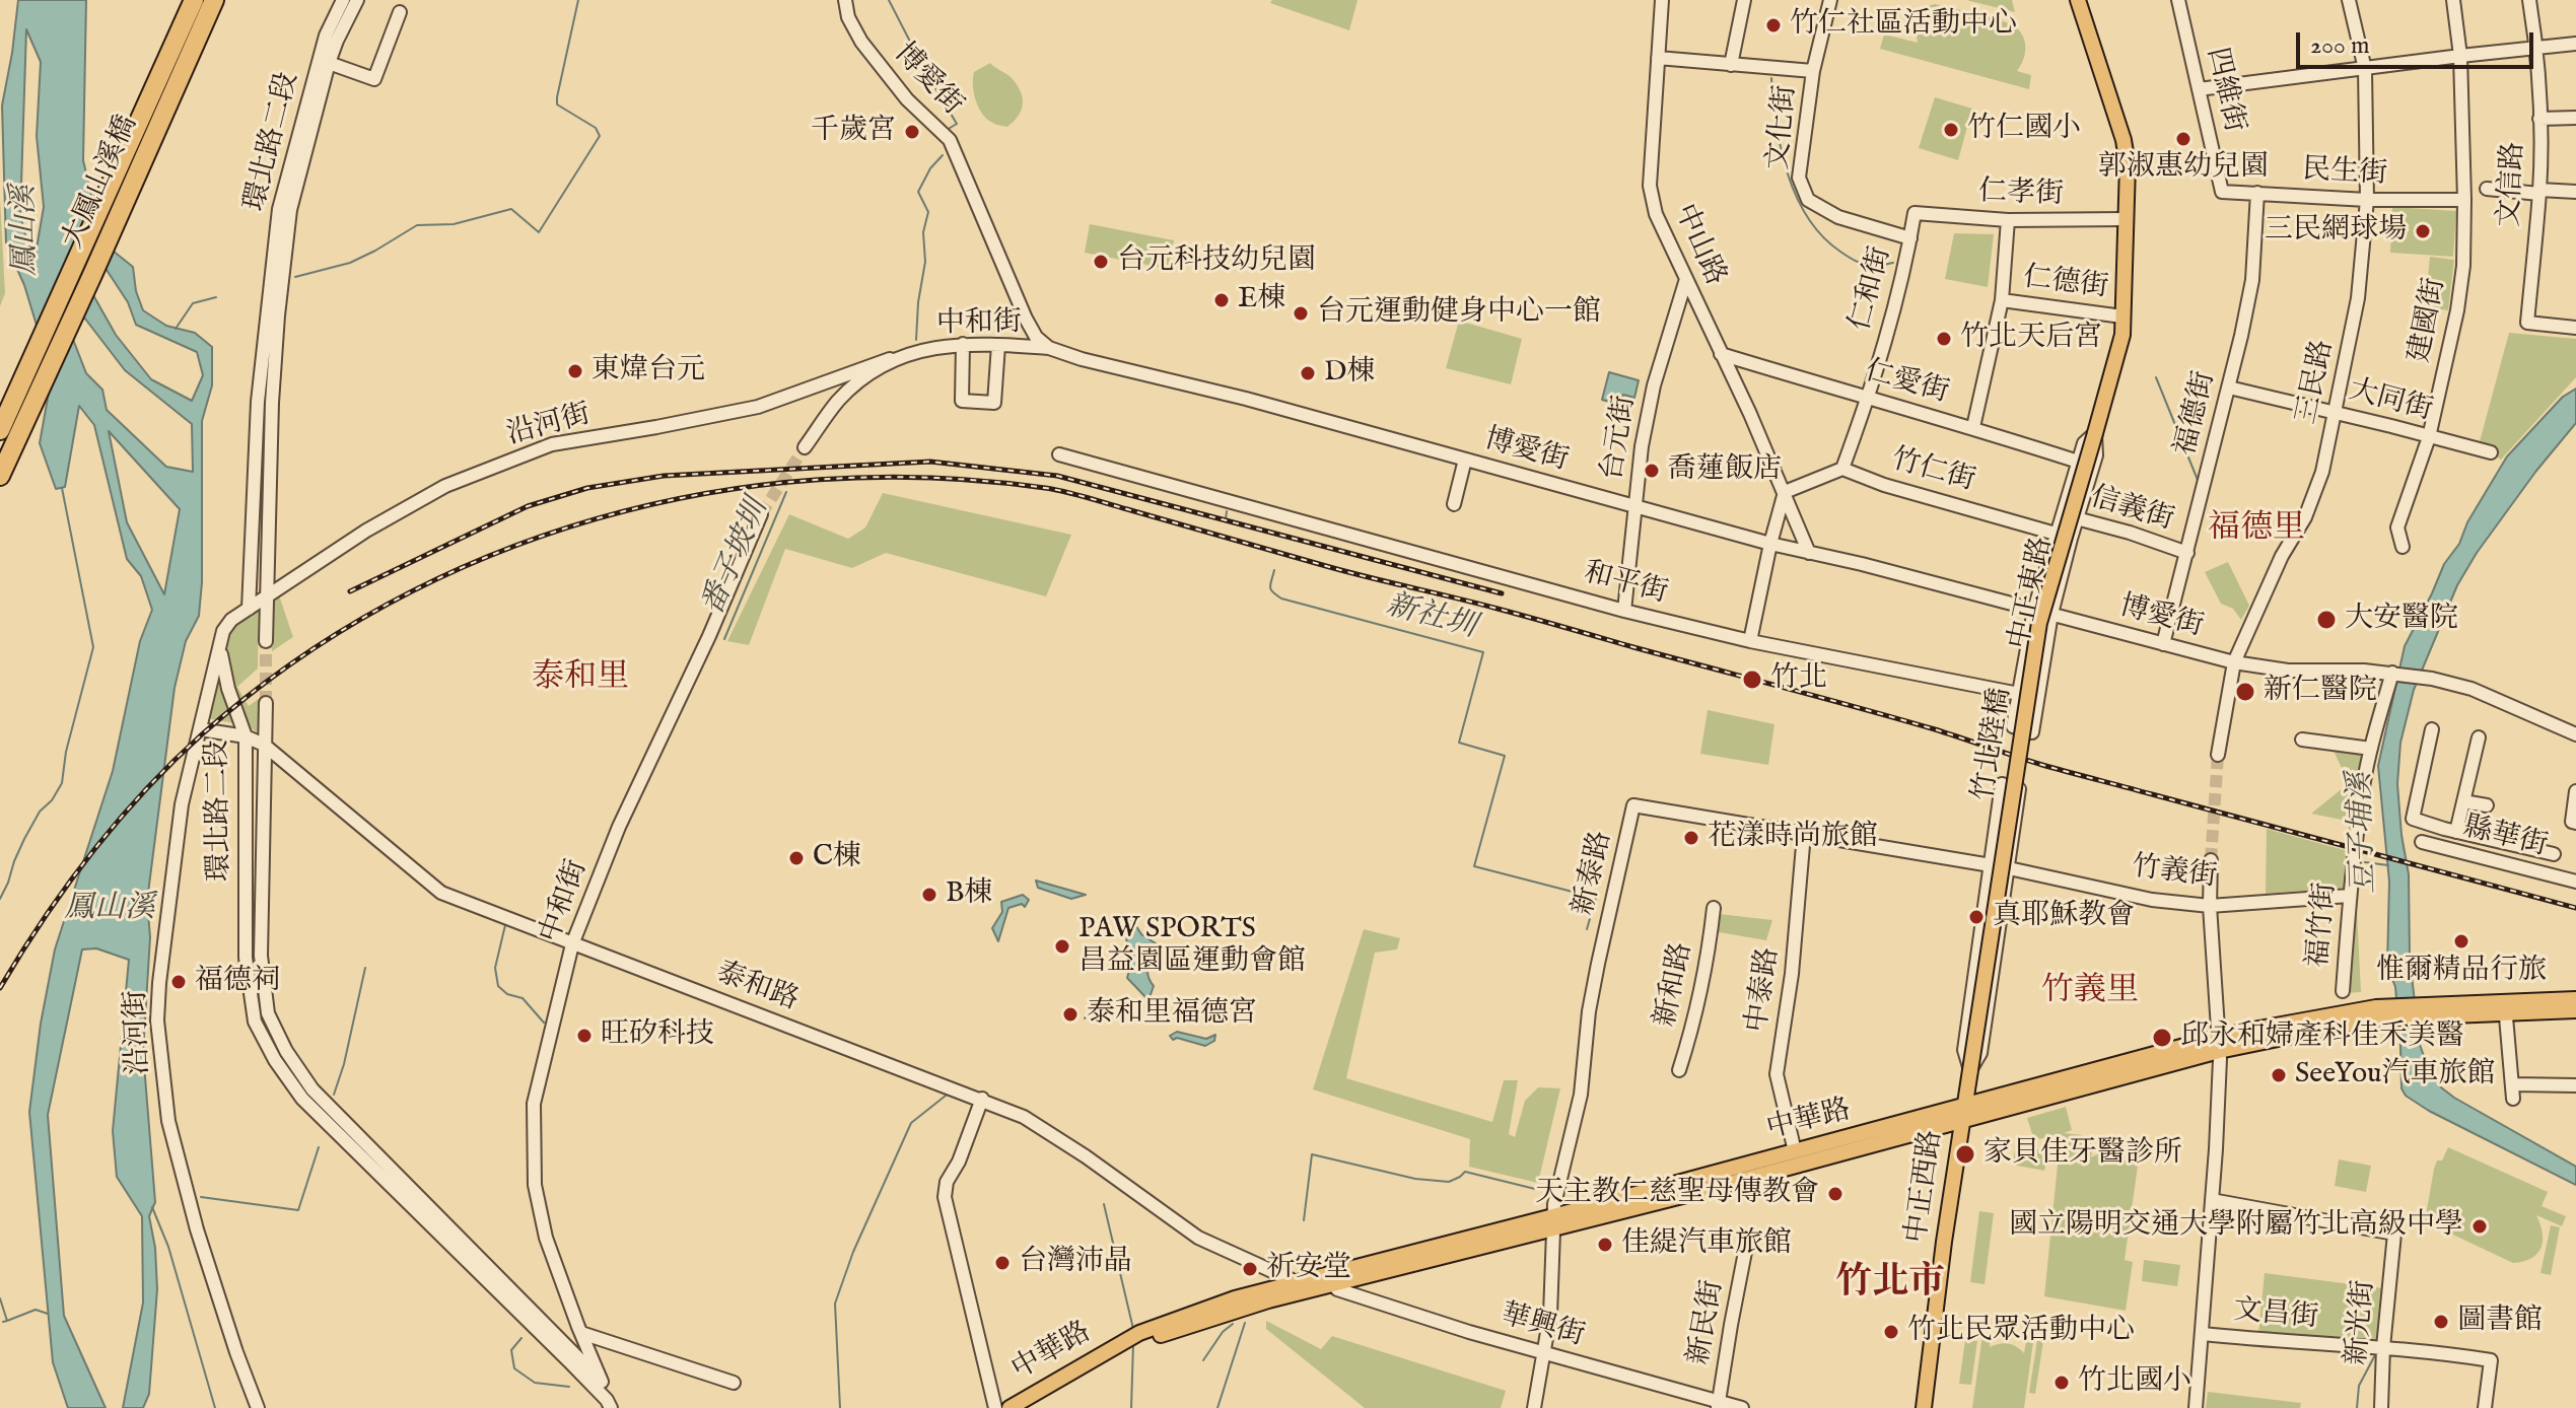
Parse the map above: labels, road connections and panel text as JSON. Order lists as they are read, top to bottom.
{
  "streets": {
    "highway": ["大鳳山溪橋"],
    "main road": [
      "中正東路",
      "竹北陸橋",
      "中華路",
      "中正西路"
    ],
    "street": [
      "博愛街",
      "四維街",
      "文化街",
      "環北路二段",
      "民生街",
      "文信路",
      "仁孝街",
      "中山路",
      "仁德街",
      "仁和街",
      "建國街",
      "中和街",
      "三民路",
      "仁愛街",
      "大同街",
      "福德街",
      "沿河街",
      "台元街",
      "竹仁街",
      "信義街",
      "和平街",
      "縣華街",
      "新泰路",
      "竹義街",
      "福竹街",
      "新和路",
      "泰和路",
      "中泰路",
      "文昌街",
      "新民街",
      "新光街",
      "華興街"
    ]
  },
  "crossings": [
    ["博愛街", "中山路"],
    ["博愛街", "中和街"],
    ["博愛街", "三民路"],
    ["博愛街", "福德街"],
    ["博愛街", "台元街"],
    ["博愛街", "中正東路"],
    ["博愛街", "福竹街"],
    ["四維街", "民生街"],
    ["文化街", "仁和街"],
    ["環北路二段", "沿河街"],
    ["環北路二段", "泰和路"],
    ["民生街", "建國街"],
    ["民生街", "三民路"],
    ["民生街", "福德街"],
    ["仁孝街", "仁德街"],
    ["仁孝街", "仁和街"],
    ["仁孝街", "中正東路"],
    ["中山路", "仁愛街"],
    ["中山路", "台元街"],
    ["仁德街", "仁愛街"],
    ["仁德街", "中正東路"],
    ["仁和街", "仁愛街"],
    ["仁和街", "竹仁街"],
    ["建國街", "大同街"],
    ["中和街", "沿河街"],
    ["中和街", "泰和路"],
    ["三民路", "大同街"],
    ["仁愛街", "中正東路"],
    ["大同街", "福德街"],
    ["福德街", "信義街"],
    ["沿河街", "泰和路"],
    ["台元街", "和平街"],
    ["竹仁街", "中正東路"],
    ["信義街", "中正東路"],
    ["和平街", "中正東路"],
    ["中正東路", "竹北陸橋"],
    ["新泰路", "竹義街"],
    ["新泰路", "中泰路"],
    ["新泰路", "中華路"],
    ["竹義街", "福竹街"],
    ["泰和路", "中華路"],
    ["中泰路", "中華路"],
    ["中華路", "中正西路"],
    ["中華路", "華興街"],
    ["文昌街", "新光街"],
    ["新民街", "華興街"]
  ],
  "districts": [
    "福德里",
    "泰和里",
    "竹義里",
    "竹北市"
  ],
  "water": [
    "鳳山溪",
    "番子坡圳",
    "新社圳",
    "豆子埔溪"
  ],
  "places": [
    "竹仁社區活動中心",
    "竹仁國小",
    "千歲宮",
    "郭淑惠幼兒園",
    "三民網球場",
    "台元科技幼兒園",
    "E棟",
    "台元運動健身中心一館",
    "竹北天后宮",
    "東煒台元",
    "D棟",
    "喬蓮飯店",
    "大安醫院",
    "竹北",
    "新仁醫院",
    "花漾時尚旅館",
    "C棟",
    "B棟",
    "真耶穌教會",
    "惟爾精品行旅",
    "PAW SPORTS 昌益園區運動會館",
    "福德祠",
    "泰和里福德宮",
    "旺矽科技",
    "邱永和婦產科佳禾美醫",
    "SeeYou汽車旅館",
    "家貝佳牙醫診所",
    "天主教仁慈聖母傳教會",
    "國立陽明交通大學附屬竹北高級中學",
    "佳緹汽車旅館",
    "台灣沛晶",
    "祈安堂",
    "圖書館",
    "竹北民眾活動中心",
    "竹北國小"
  ],
  "scale_bar": "200 m"
}
